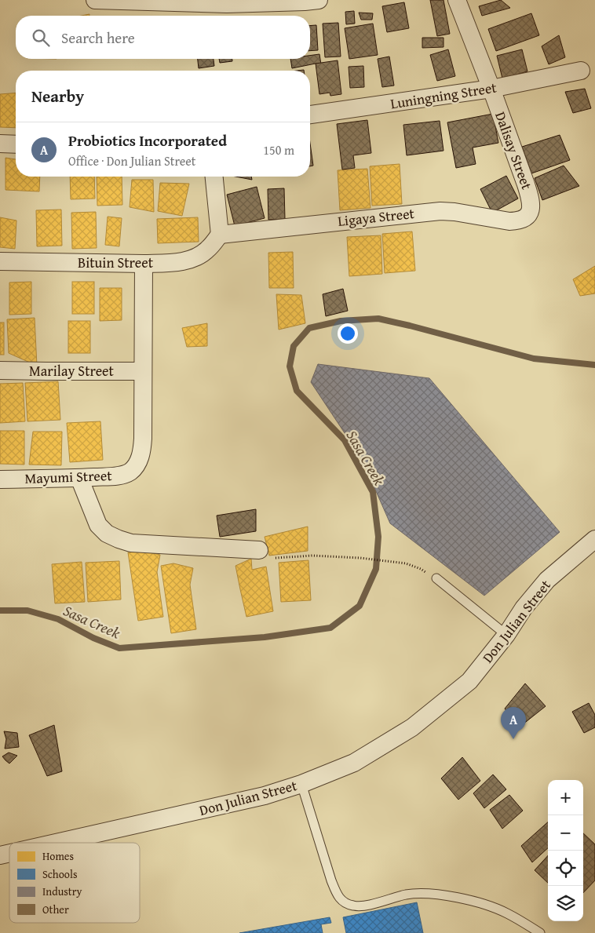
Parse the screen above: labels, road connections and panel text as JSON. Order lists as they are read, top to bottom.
{
  "streets": {
    "street": [
      "Luningning Street",
      "Dalisay Street",
      "Ligaya Street",
      "Bituin Street",
      "Marilay Street",
      "Mayumi Street",
      "Don Julian Street"
    ]
  },
  "crossings": [
    ["Luningning Street", "Dalisay Street"],
    ["Dalisay Street", "Ligaya Street"],
    ["Ligaya Street", "Bituin Street"],
    ["Marilay Street", "Mayumi Street"]
  ],
  "water": ["Sasa Creek"],
  "legend": [
    "Homes",
    "Schools",
    "Industry",
    "Other"
  ],
  "page": {
    "search": "Search here",
    "heading": "Nearby",
    "list": [
      {
        "mark": "A",
        "name": "Probiotics Incorporated",
        "note": "Office · Don Julian Street",
        "value": "150 m"
      }
    ],
    "pins": "A",
    "map_buttons": ["+", "−"]
  }
}
